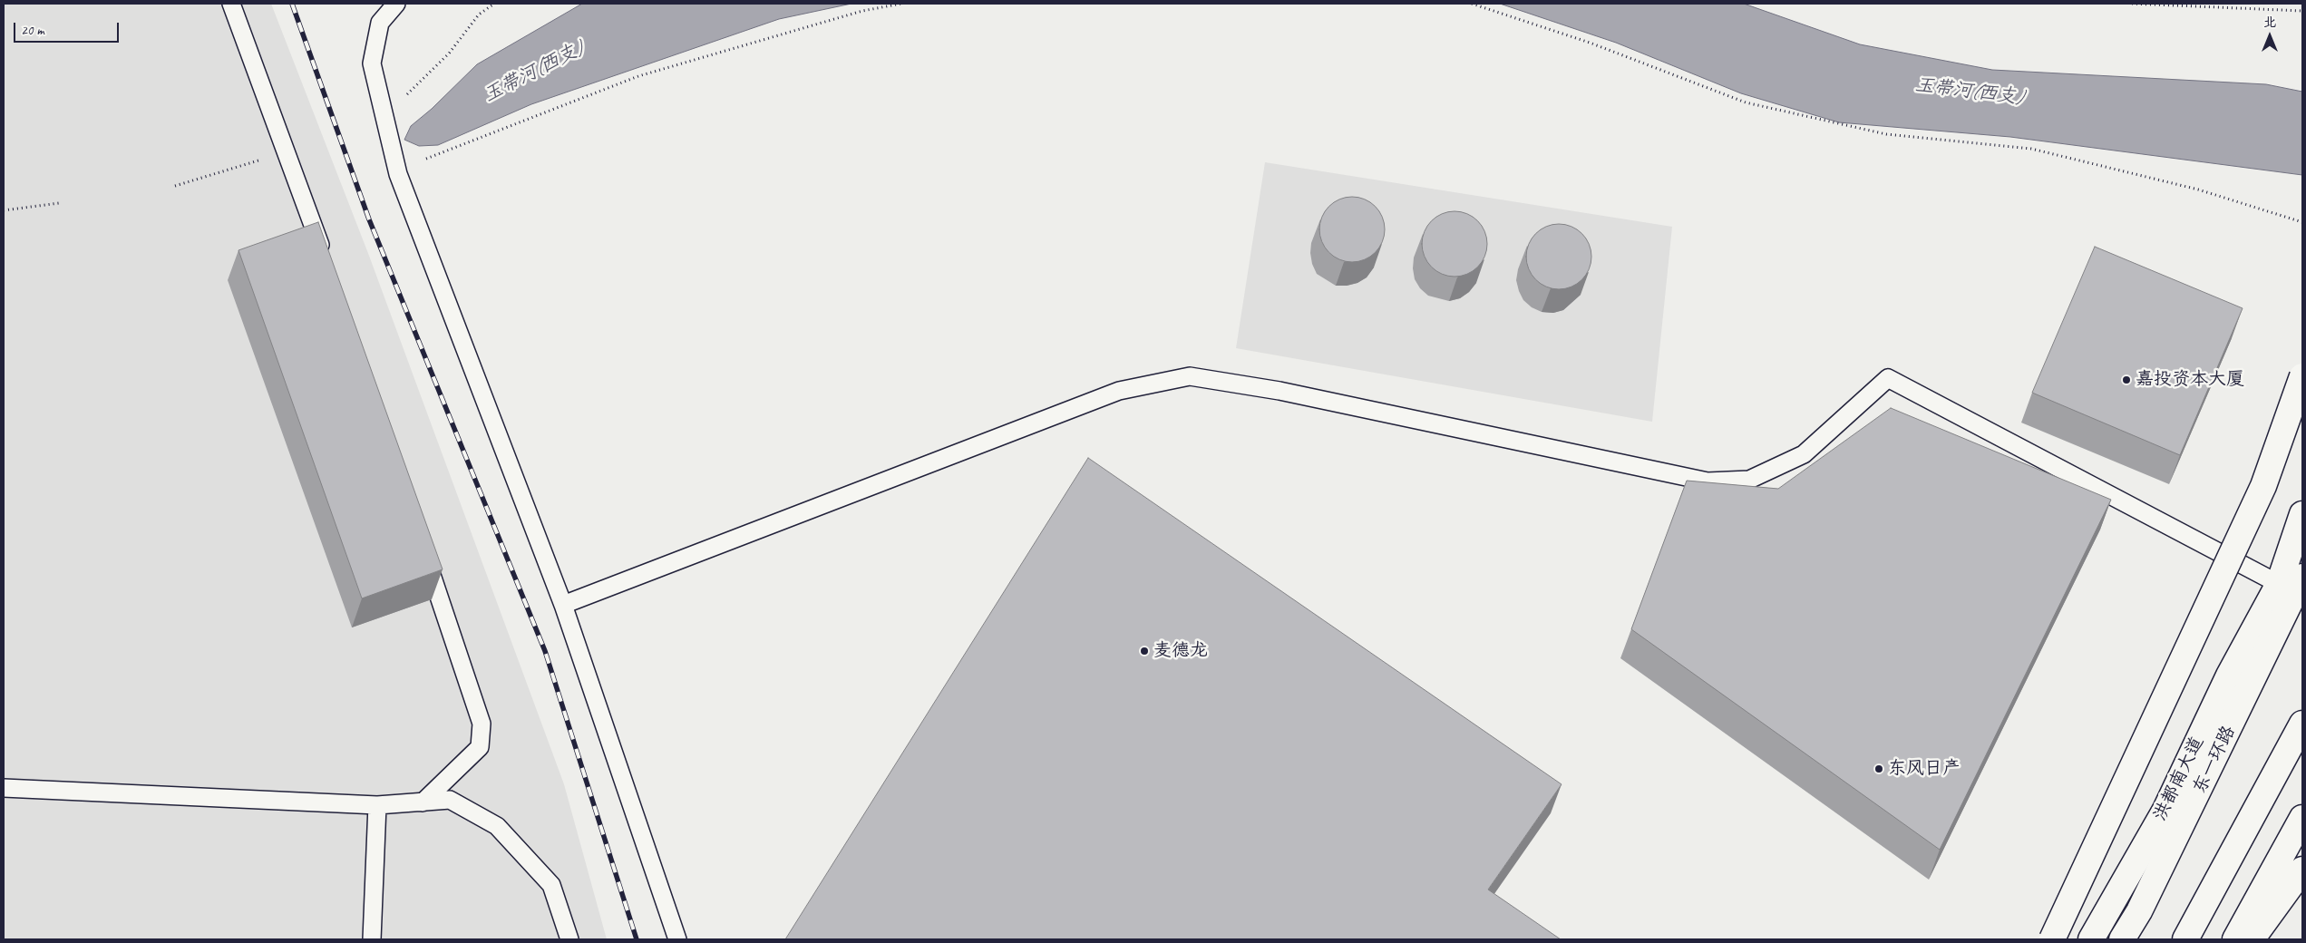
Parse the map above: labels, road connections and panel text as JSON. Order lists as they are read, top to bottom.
{
  "streets": {
    "main road": ["东一环路", "洪都南大道"]
  },
  "water": ["玉带河(西支)"],
  "places": ["嘉投资本大厦", "麦德龙", "东风日产"],
  "scale_bar": "20 m",
  "north": "top"
}
